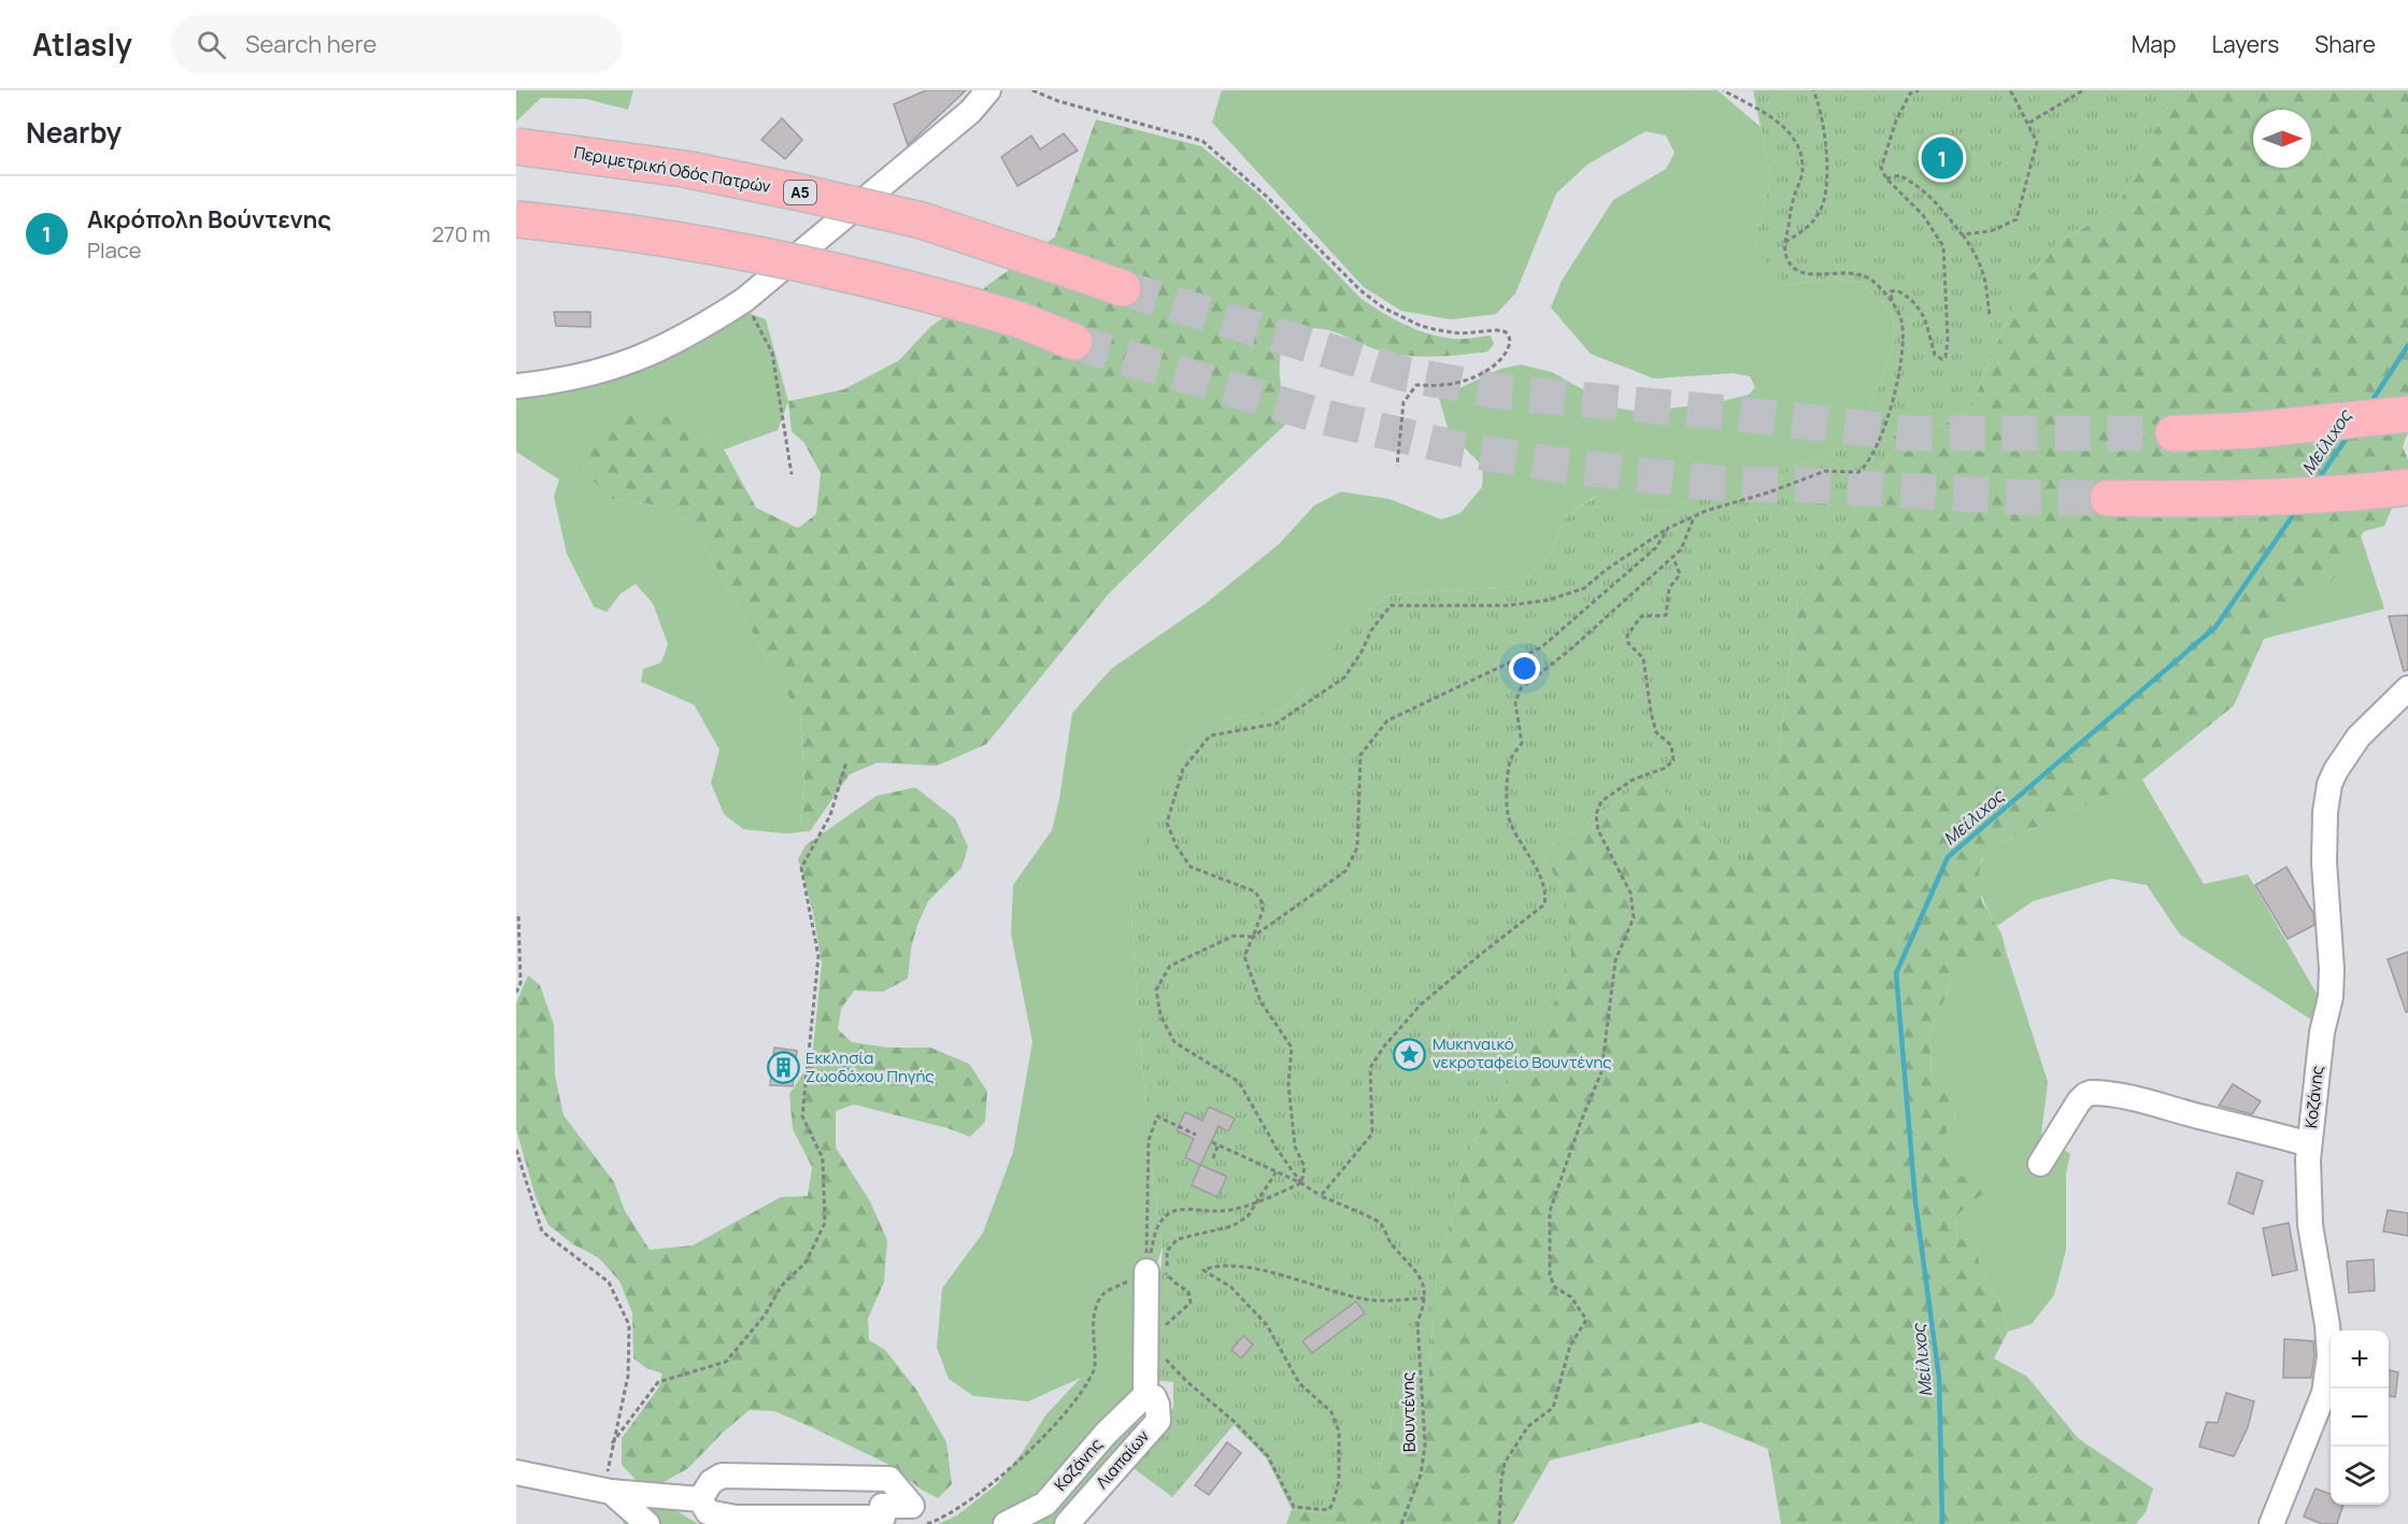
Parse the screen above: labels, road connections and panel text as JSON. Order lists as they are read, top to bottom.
{
  "streets": {
    "highway": ["Περιμετρική Οδός Πατρών", "Α5"],
    "street": ["Κοζάνης", "Λιαπαίων"],
    "path": ["Βουντένης"]
  },
  "crossings": [
    ["Κοζάνης", "Λιαπαίων"]
  ],
  "water": ["Μείλιχος"],
  "places": {
    "place": ["Μυκηναικό νεκροταφείο Βουντένης"],
    "building": ["Εκκλησία Ζωοδόχου Πηγής"]
  },
  "north": "right",
  "page": {
    "header": "Atlasly",
    "search": "Search here",
    "nav": ["Map", "Layers", "Share"],
    "heading": "Nearby",
    "pins": "1",
    "list": [
      {
        "mark": "1",
        "name": "Ακρόπολη Βούντενης",
        "note": "Place",
        "value": "270 m"
      }
    ],
    "map_buttons": ["+", "−"]
  }
}
